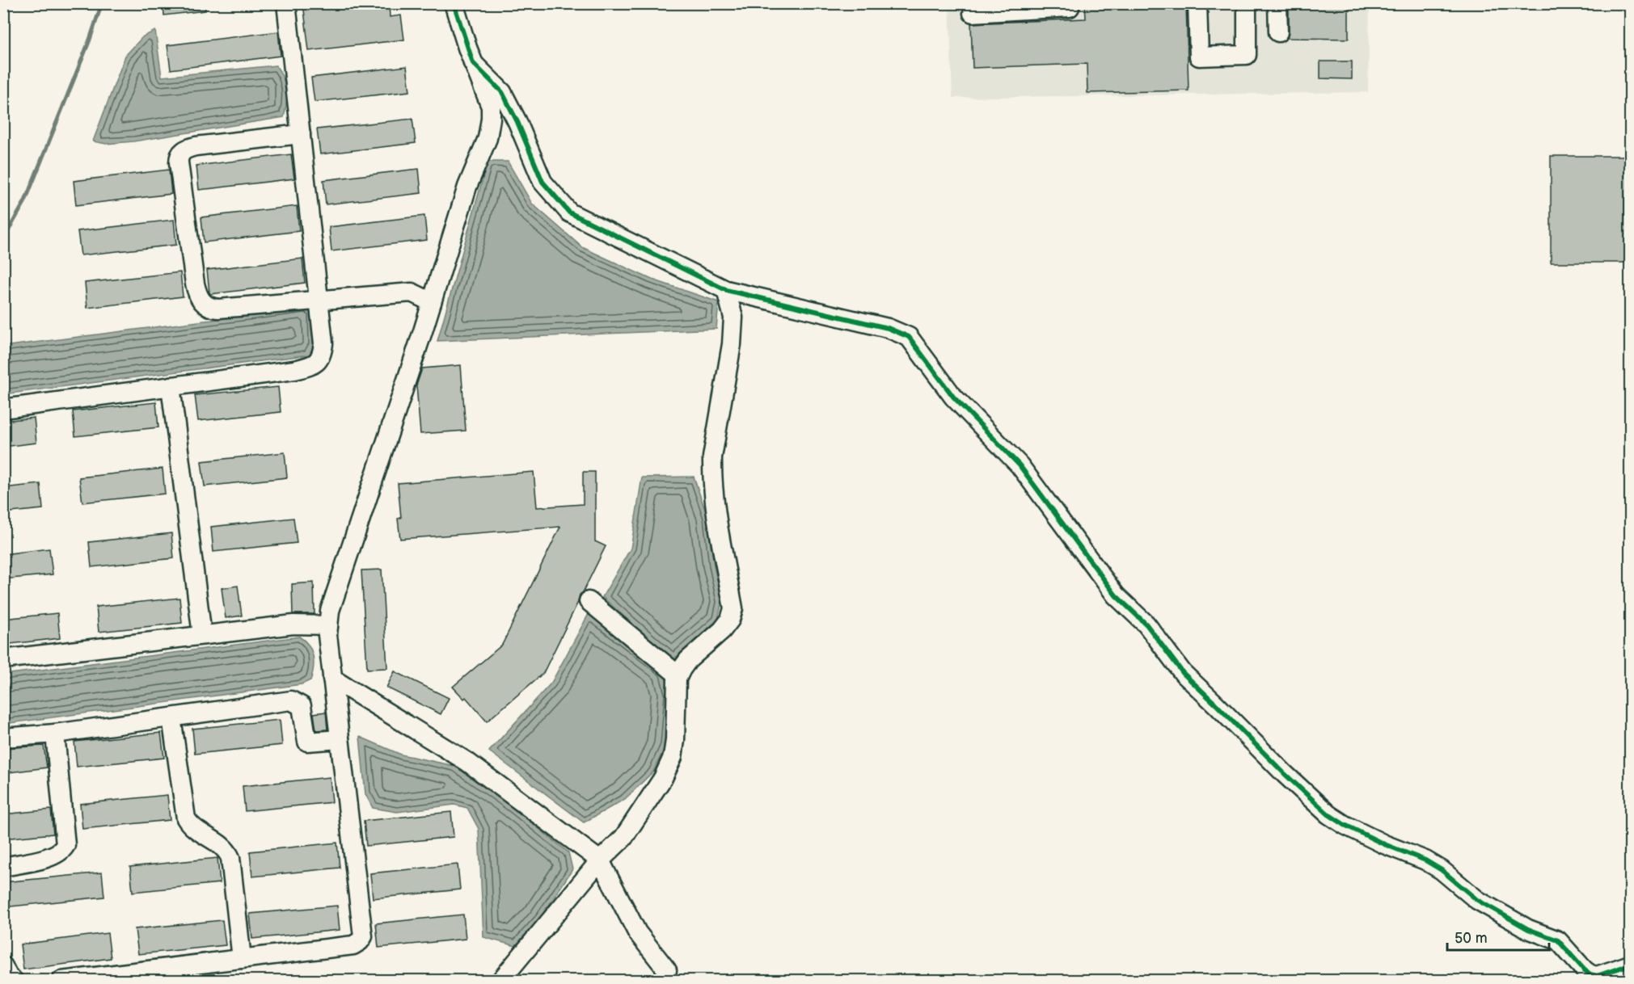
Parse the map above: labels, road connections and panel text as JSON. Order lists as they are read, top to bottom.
{
  "scale_bar": "50 m"
}
